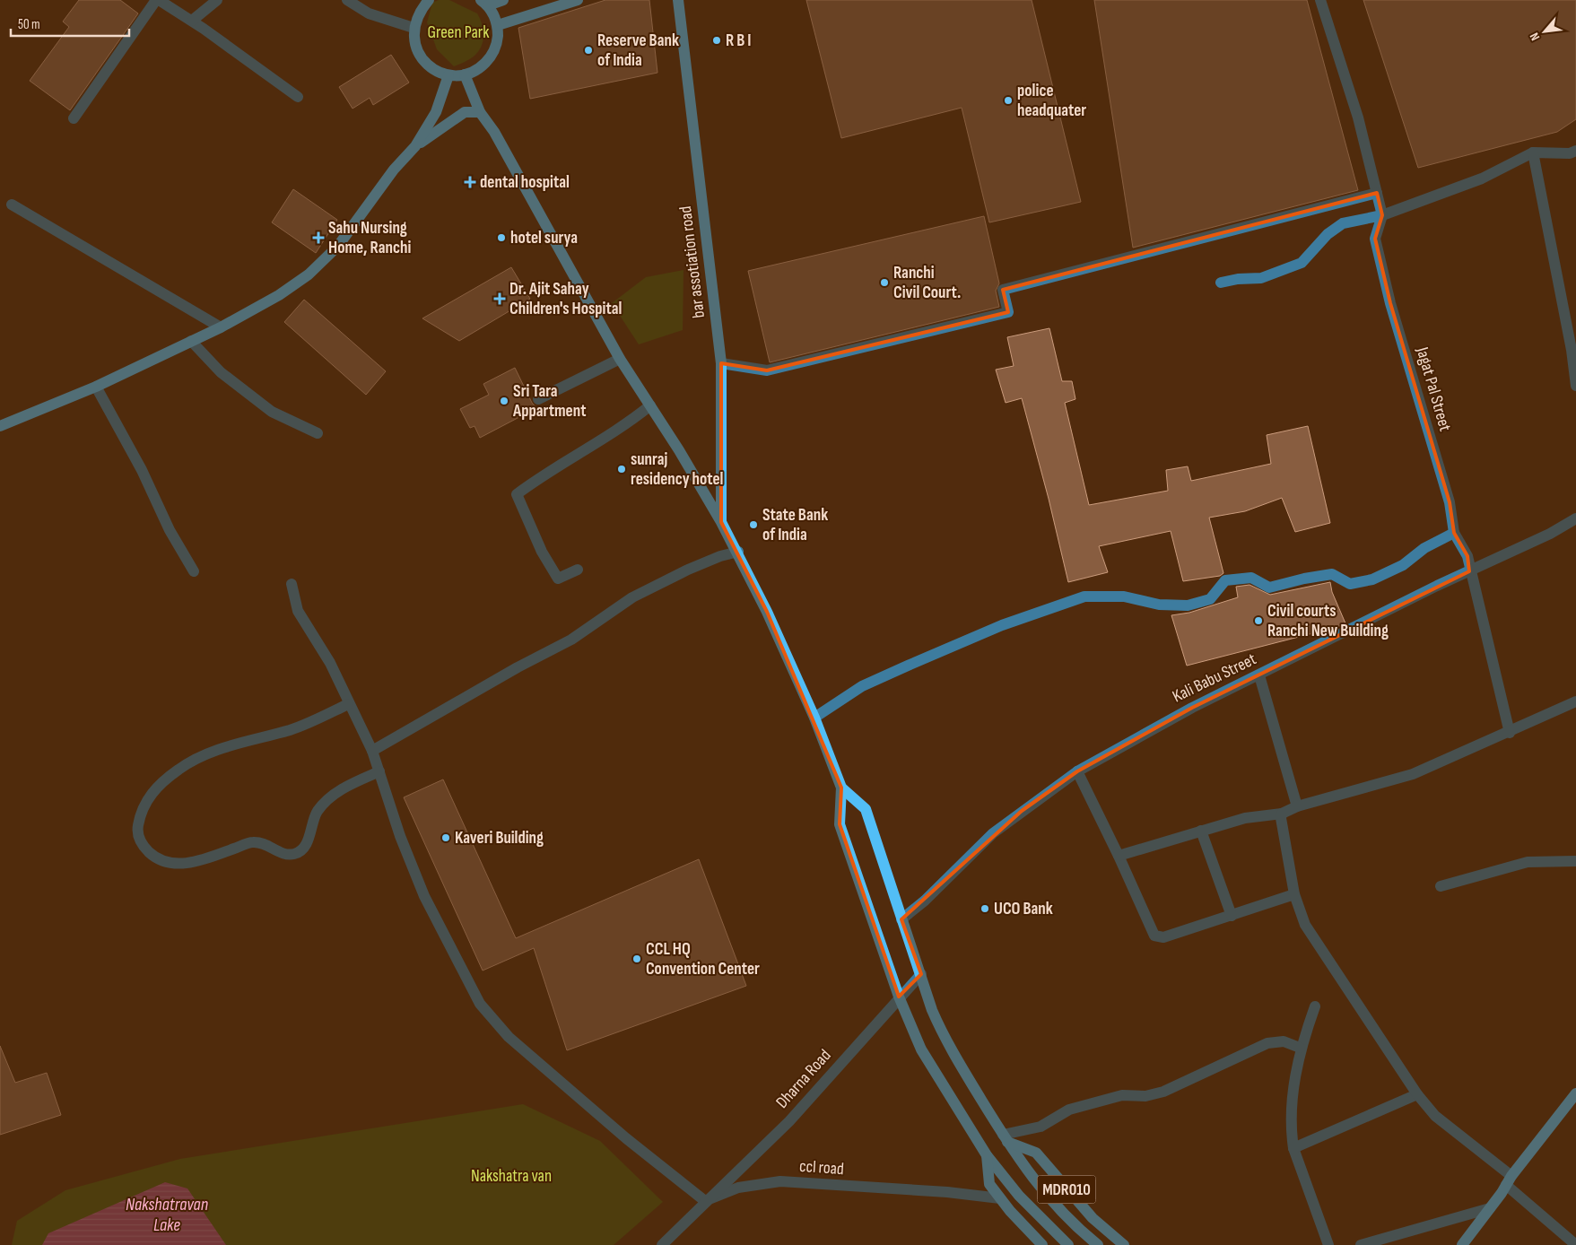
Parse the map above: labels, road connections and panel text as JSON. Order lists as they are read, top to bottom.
{
  "streets": {
    "main road": ["bar assotiation road", "MDR010"],
    "street": [
      "Jagat Pal Street",
      "Kali Babu Street",
      "Dharna Road",
      "ccl road"
    ]
  },
  "crossings": [
    ["Jagat Pal Street", "Kali Babu Street"],
    ["Dharna Road", "ccl road"]
  ],
  "water": ["Nakshatravan Lake"],
  "parks": ["Green Park", "Nakshatra van"],
  "places": {
    "other": [
      "R B I",
      "Reserve Bank of India",
      "police headquater",
      "hotel surya",
      "Ranchi Civil Court.",
      "Sri Tara Appartment",
      "sunraj residency hotel",
      "State Bank of India",
      "Civil courts Ranchi New Building",
      "Kaveri Building",
      "UCO Bank",
      "CCL HQ Convention Center"
    ],
    "health": ["dental hospital", "Sahu Nursing Home, Ranchi", "Dr. Ajit Sahay Children's Hospital"]
  },
  "scale_bar": "50 m",
  "north": "bottom left"
}
